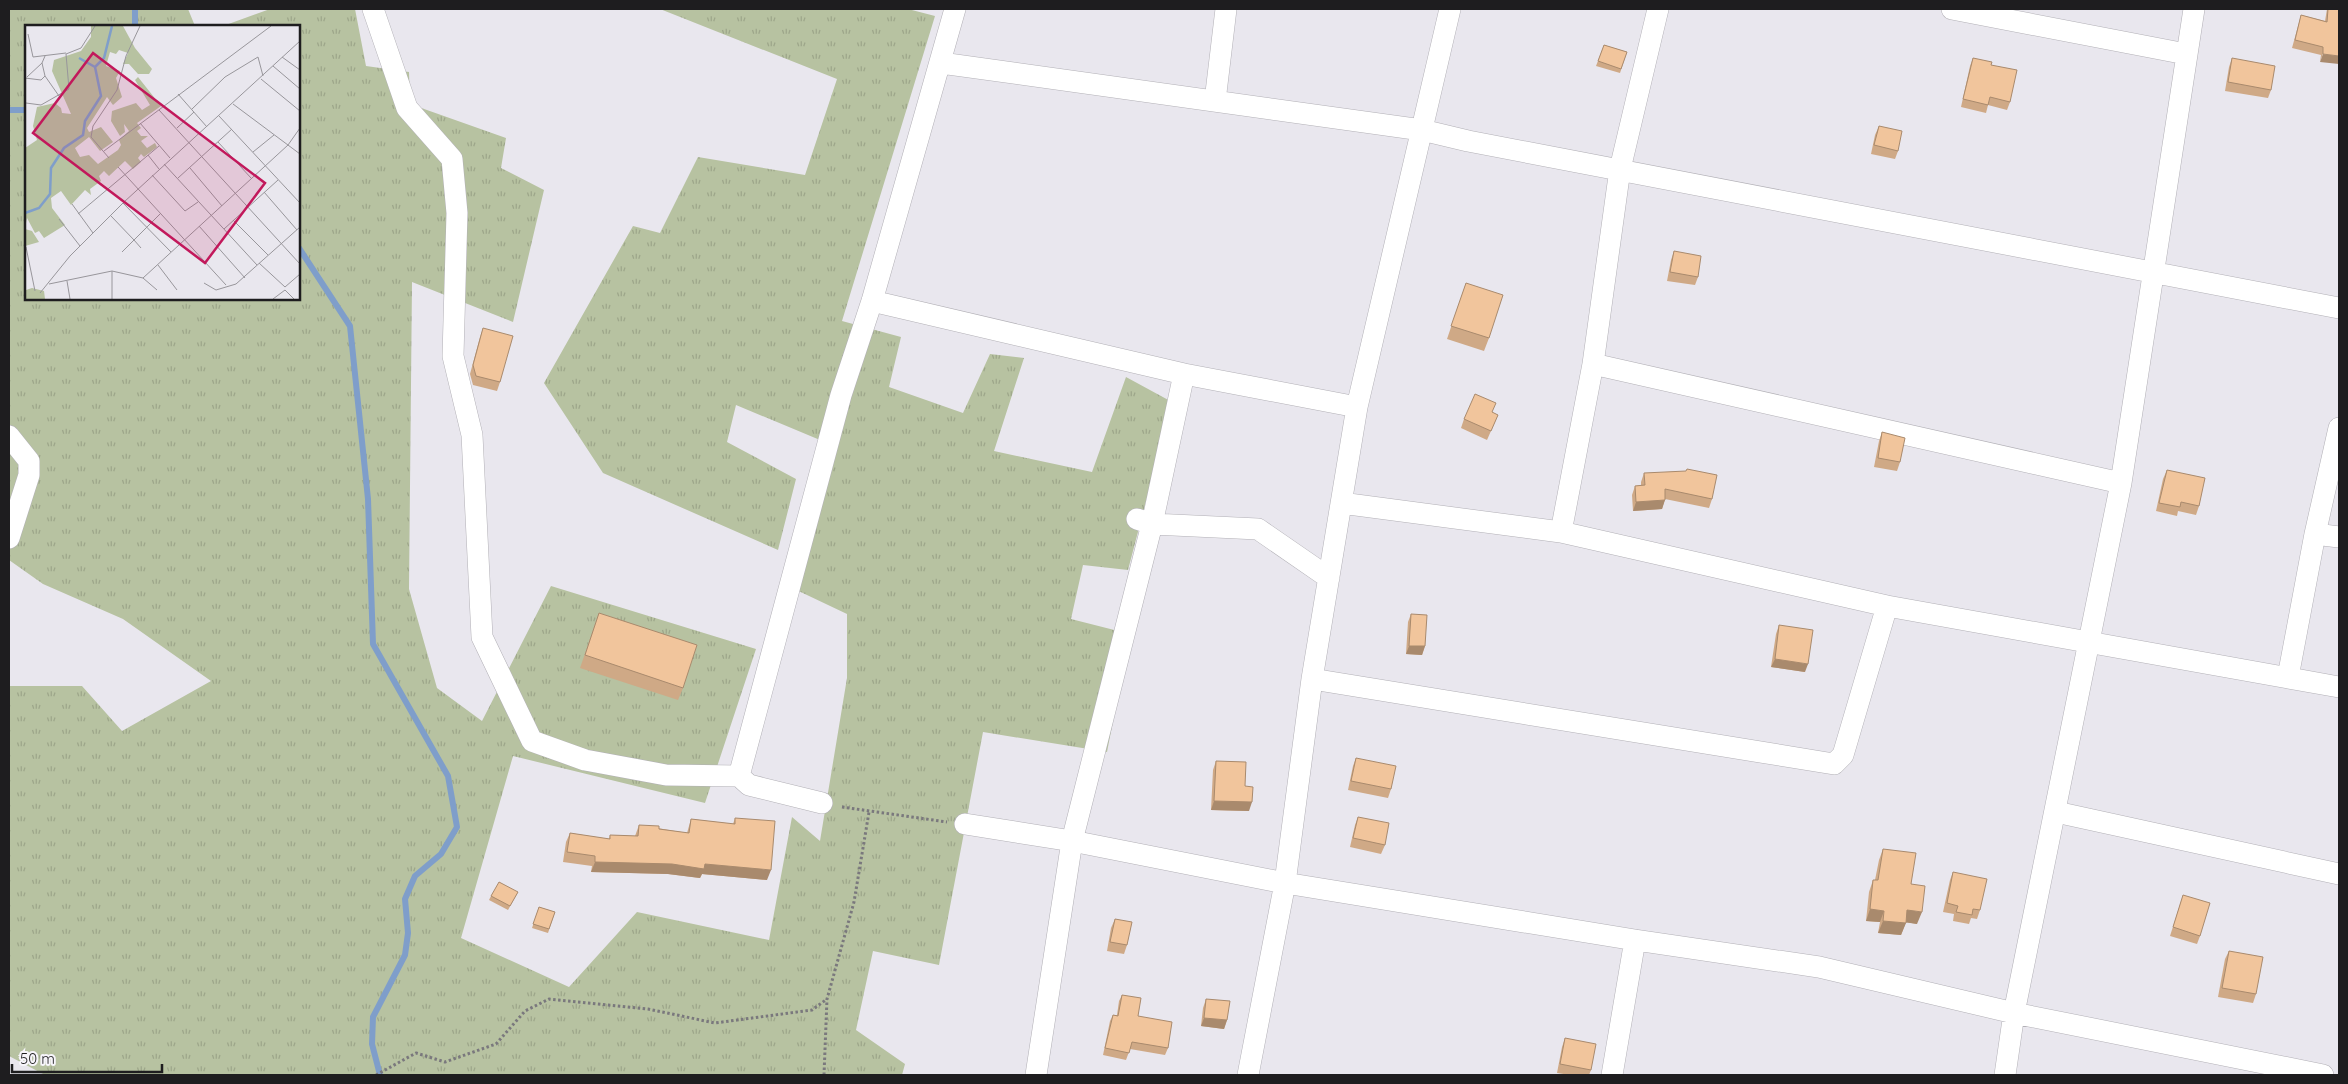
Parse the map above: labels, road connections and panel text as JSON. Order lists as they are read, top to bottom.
{
  "scale_bar": "50 m"
}
